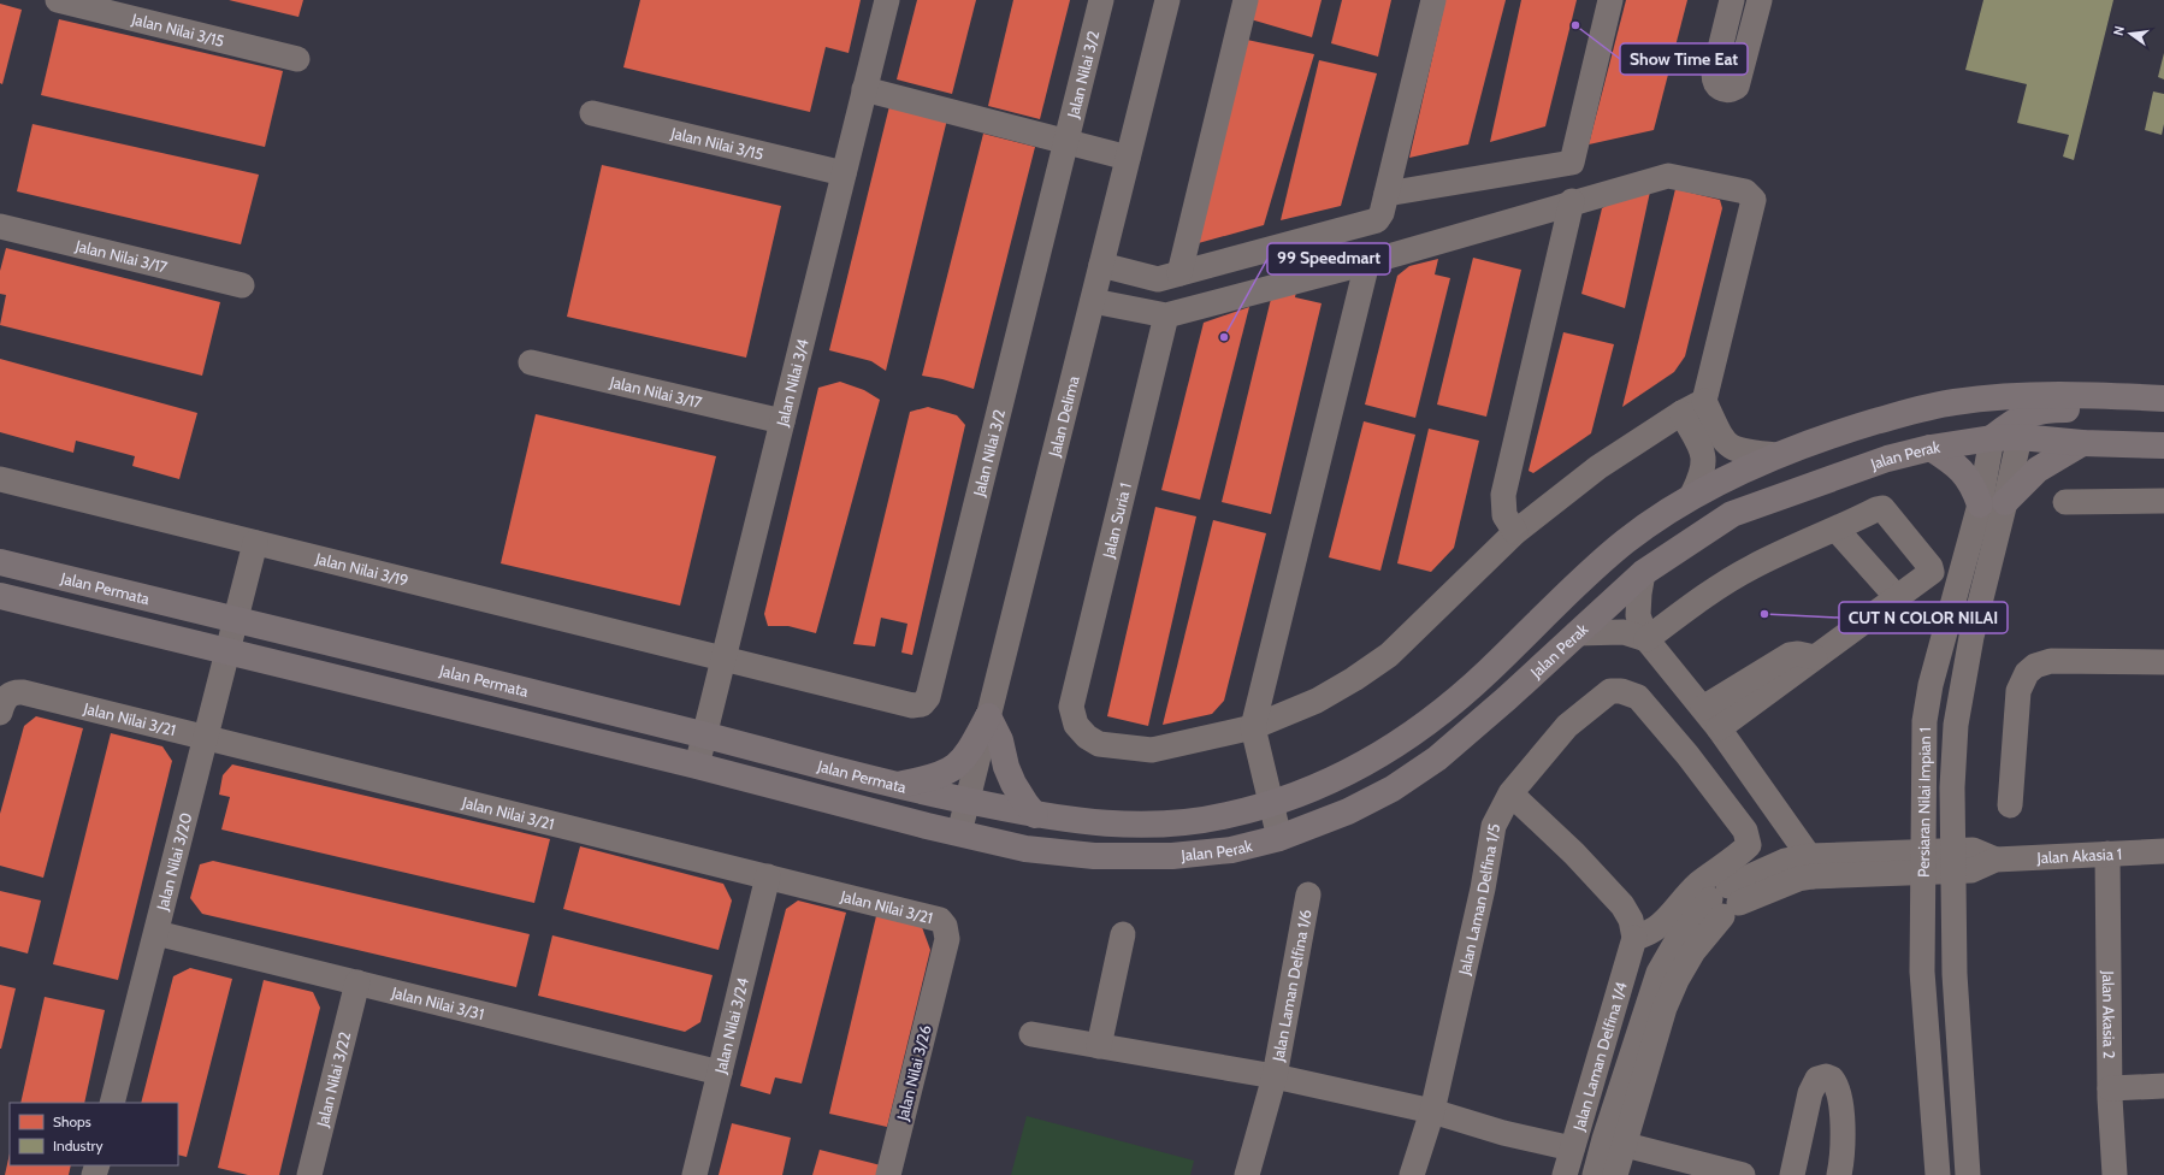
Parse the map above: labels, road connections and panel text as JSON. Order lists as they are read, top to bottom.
{
  "streets": {
    "main road": ["Jalan Perak", "Jalan Permata"],
    "street": [
      "Jalan Nilai 3/15",
      "Jalan Nilai 3/2",
      "Jalan Nilai 3/17",
      "Jalan Nilai 3/4",
      "Jalan Delima",
      "Jalan Suria 1",
      "Jalan Nilai 3/19",
      "Jalan Nilai 3/21",
      "Persiaran Nilai Impian 1",
      "Jalan Akasia 1",
      "Jalan Nilai 3/20",
      "Jalan Laman Delfina 1/5",
      "Jalan Laman Delfina 1/6",
      "Jalan Nilai 3/31",
      "Jalan Akasia 2",
      "Jalan Nilai 3/24",
      "Jalan Laman Delfina 1/4",
      "Jalan Nilai 3/26",
      "Jalan Nilai 3/22"
    ]
  },
  "crossings": [
    ["Jalan Nilai 3/15", "Jalan Nilai 3/4"],
    ["Jalan Nilai 3/2", "Jalan Nilai 3/4"],
    ["Jalan Nilai 3/2", "Jalan Nilai 3/19"],
    ["Jalan Nilai 3/17", "Jalan Nilai 3/4"],
    ["Jalan Nilai 3/4", "Jalan Nilai 3/19"],
    ["Jalan Nilai 3/4", "Jalan Permata"],
    ["Jalan Delima", "Jalan Perak"],
    ["Jalan Delima", "Jalan Permata"],
    ["Jalan Perak", "Jalan Permata"],
    ["Jalan Perak", "Persiaran Nilai Impian 1"],
    ["Jalan Nilai 3/19", "Jalan Nilai 3/20"],
    ["Jalan Permata", "Jalan Nilai 3/20"],
    ["Jalan Nilai 3/21", "Jalan Nilai 3/20"],
    ["Jalan Nilai 3/21", "Jalan Nilai 3/24"],
    ["Jalan Nilai 3/21", "Jalan Nilai 3/26"],
    ["Persiaran Nilai Impian 1", "Jalan Akasia 1"],
    ["Jalan Akasia 1", "Jalan Akasia 2"],
    ["Jalan Nilai 3/20", "Jalan Nilai 3/31"],
    ["Jalan Laman Delfina 1/5", "Jalan Laman Delfina 1/4"],
    ["Jalan Nilai 3/31", "Jalan Nilai 3/24"],
    ["Jalan Nilai 3/31", "Jalan Nilai 3/22"]
  ],
  "places": ["Show Time Eat", "99 Speedmart", "CUT N COLOR NILAI"],
  "legend": ["Shops", "Industry"],
  "north": "left"
}
